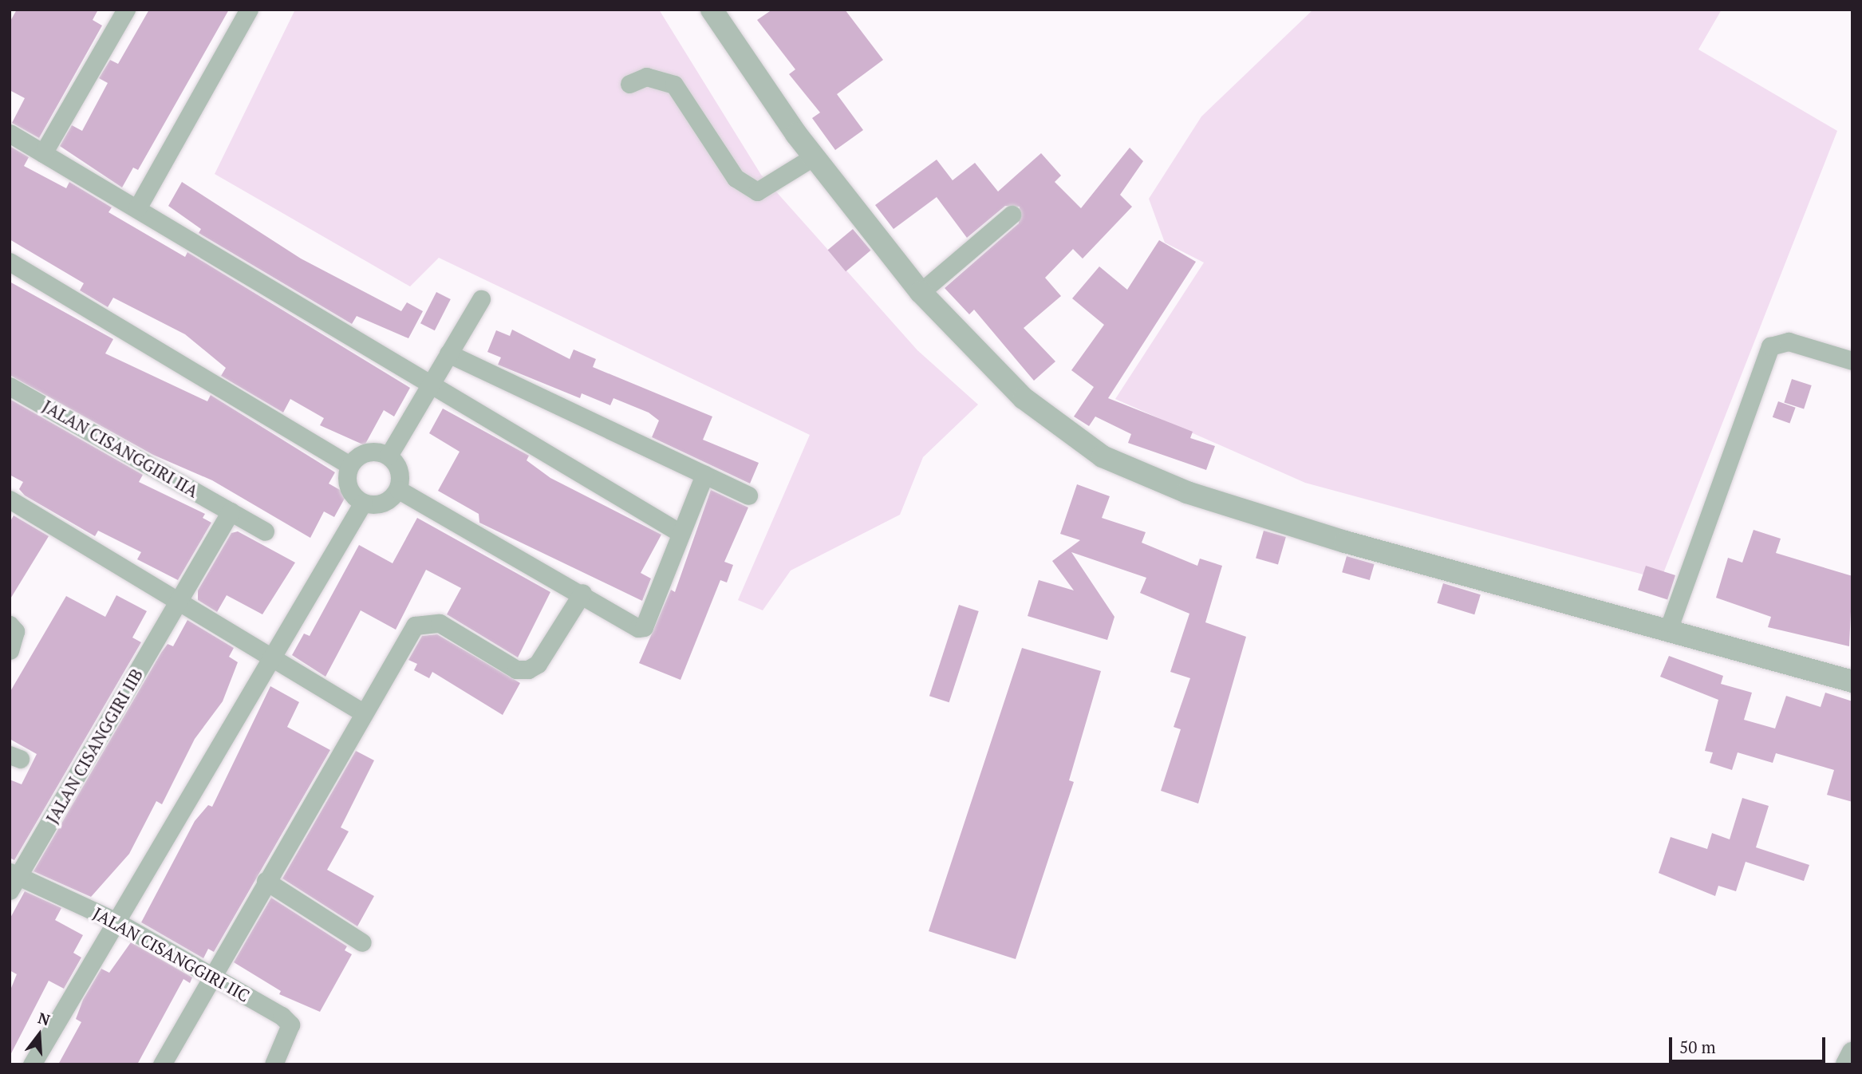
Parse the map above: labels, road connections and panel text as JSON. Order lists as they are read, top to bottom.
{
  "streets": {
    "street": ["JALAN CISANGGIRI IIA", "JALAN CISANGGIRI IIB", "JALAN CISANGGIRI IIC"]
  },
  "crossings": [
    ["JALAN CISANGGIRI IIB", "JALAN CISANGGIRI IIC"]
  ],
  "scale_bar": "50 m",
  "north": "top"
}
